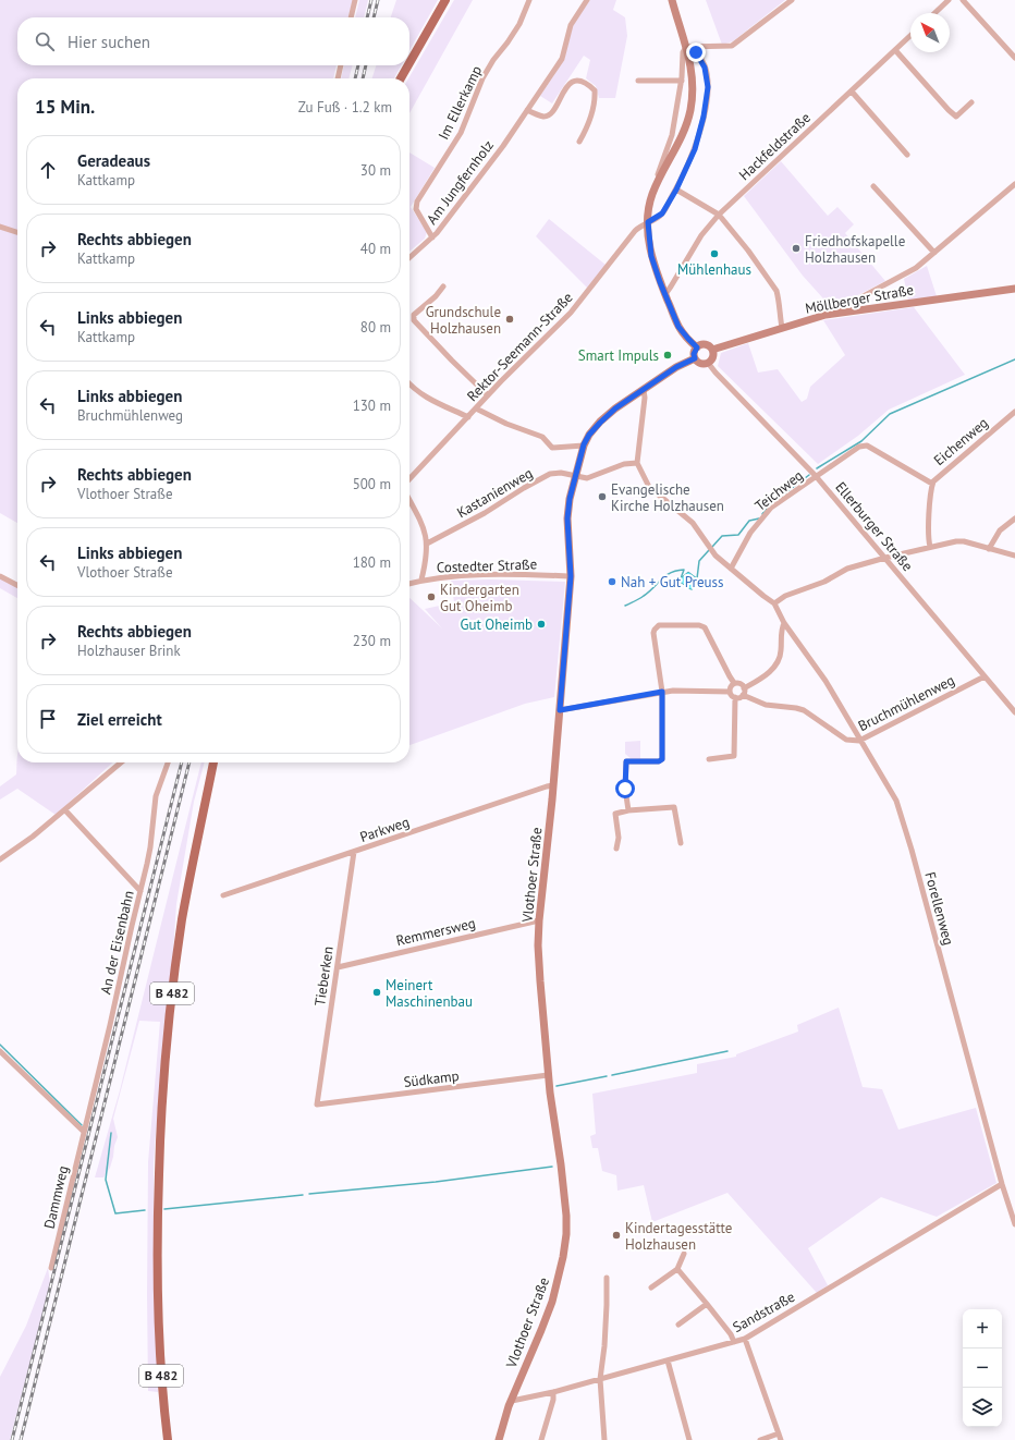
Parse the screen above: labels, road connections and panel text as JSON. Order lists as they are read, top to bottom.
{
  "streets": {
    "main road": ["B 482"],
    "street": [
      "Im Ellerkamp",
      "Hackfeldstraße",
      "Am Jungfernholz",
      "Möllberger Straße",
      "Rektor-Seemann-Straße",
      "Eichenweg",
      "Teichweg",
      "Kastanienweg",
      "Ellerburger Straße",
      "Costedter Straße",
      "Bruchmühlenweg",
      "Parkweg",
      "Vlothoer Straße",
      "Forellenweg",
      "Remmersweg",
      "An der Eisenbahn",
      "Tieberken",
      "Südkamp",
      "Dammweg",
      "Sandstraße"
    ]
  },
  "crossings": [
    ["Im Ellerkamp", "Am Jungfernholz"],
    ["Möllberger Straße", "Ellerburger Straße"],
    ["Möllberger Straße", "Vlothoer Straße"],
    ["Eichenweg", "Teichweg"],
    ["Teichweg", "Ellerburger Straße"],
    ["Kastanienweg", "Vlothoer Straße"],
    ["Ellerburger Straße", "Bruchmühlenweg"],
    ["Ellerburger Straße", "Vlothoer Straße"],
    ["Costedter Straße", "Vlothoer Straße"],
    ["Bruchmühlenweg", "Forellenweg"],
    ["Parkweg", "Vlothoer Straße"],
    ["Parkweg", "Tieberken"],
    ["Vlothoer Straße", "Remmersweg"],
    ["Vlothoer Straße", "Südkamp"],
    ["Vlothoer Straße", "Sandstraße"],
    ["Forellenweg", "Sandstraße"],
    ["Remmersweg", "Tieberken"],
    ["An der Eisenbahn", "Dammweg"],
    ["Tieberken", "Südkamp"]
  ],
  "places": [
    "Friedhofskapelle Holzhausen",
    "Mühlenhaus",
    "Grundschule Holzhausen",
    "Smart Impuls",
    "Evangelische Kirche Holzhausen",
    "Nah + Gut Preuss",
    "Kindergarten Gut Oheimb",
    "Gut Oheimb",
    "Meinert Maschinenbau",
    "Kindertagesstätte Holzhausen"
  ],
  "north": "top left",
  "page": {
    "search": "Hier suchen",
    "heading": ["15 Min.", "Zu Fuß · 1.2 km"],
    "list": [
      ["Geradeaus", "Kattkamp", "30 m"],
      ["Rechts abbiegen", "Kattkamp", "40 m"],
      ["Links abbiegen", "Kattkamp", "80 m"],
      ["Links abbiegen", "Bruchmühlenweg", "130 m"],
      ["Rechts abbiegen", "Vlothoer Straße", "500 m"],
      ["Links abbiegen", "Vlothoer Straße", "180 m"],
      ["Rechts abbiegen", "Holzhauser Brink", "230 m"],
      "Ziel erreicht"
    ],
    "map_buttons": ["+", "−"]
  }
}
